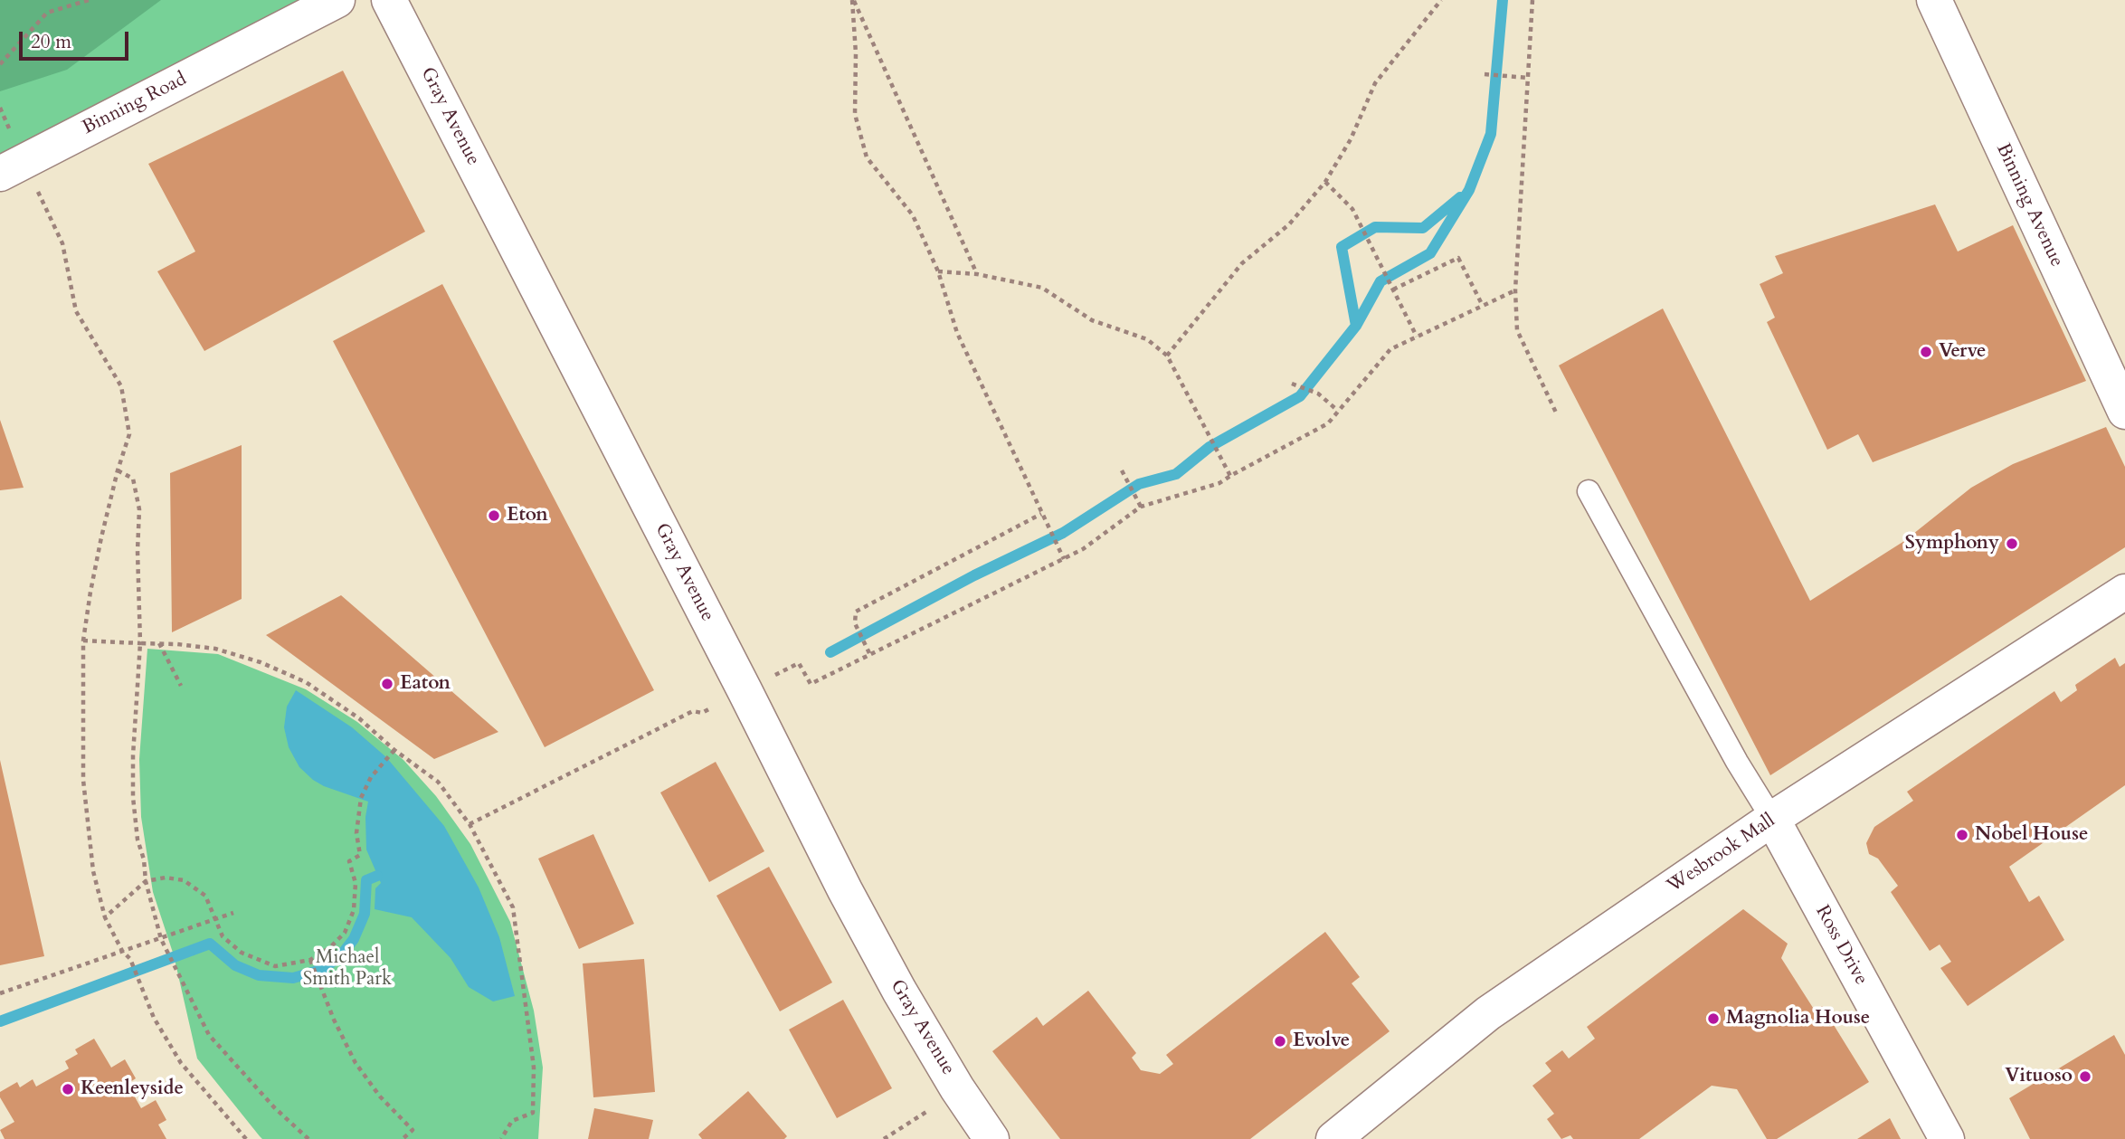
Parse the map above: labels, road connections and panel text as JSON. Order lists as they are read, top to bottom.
{
  "streets": {
    "street": [
      "Binning Road",
      "Gray Avenue",
      "Binning Avenue",
      "Wesbrook Mall",
      "Ross Drive"
    ]
  },
  "crossings": [
    ["Wesbrook Mall", "Ross Drive"]
  ],
  "parks": ["Michael Smith Park"],
  "places": [
    "Verve",
    "Eton",
    "Symphony",
    "Eaton",
    "Nobel House",
    "Magnolia House",
    "Evolve",
    "Vituoso",
    "Keenleyside"
  ],
  "scale_bar": "20 m"
}
